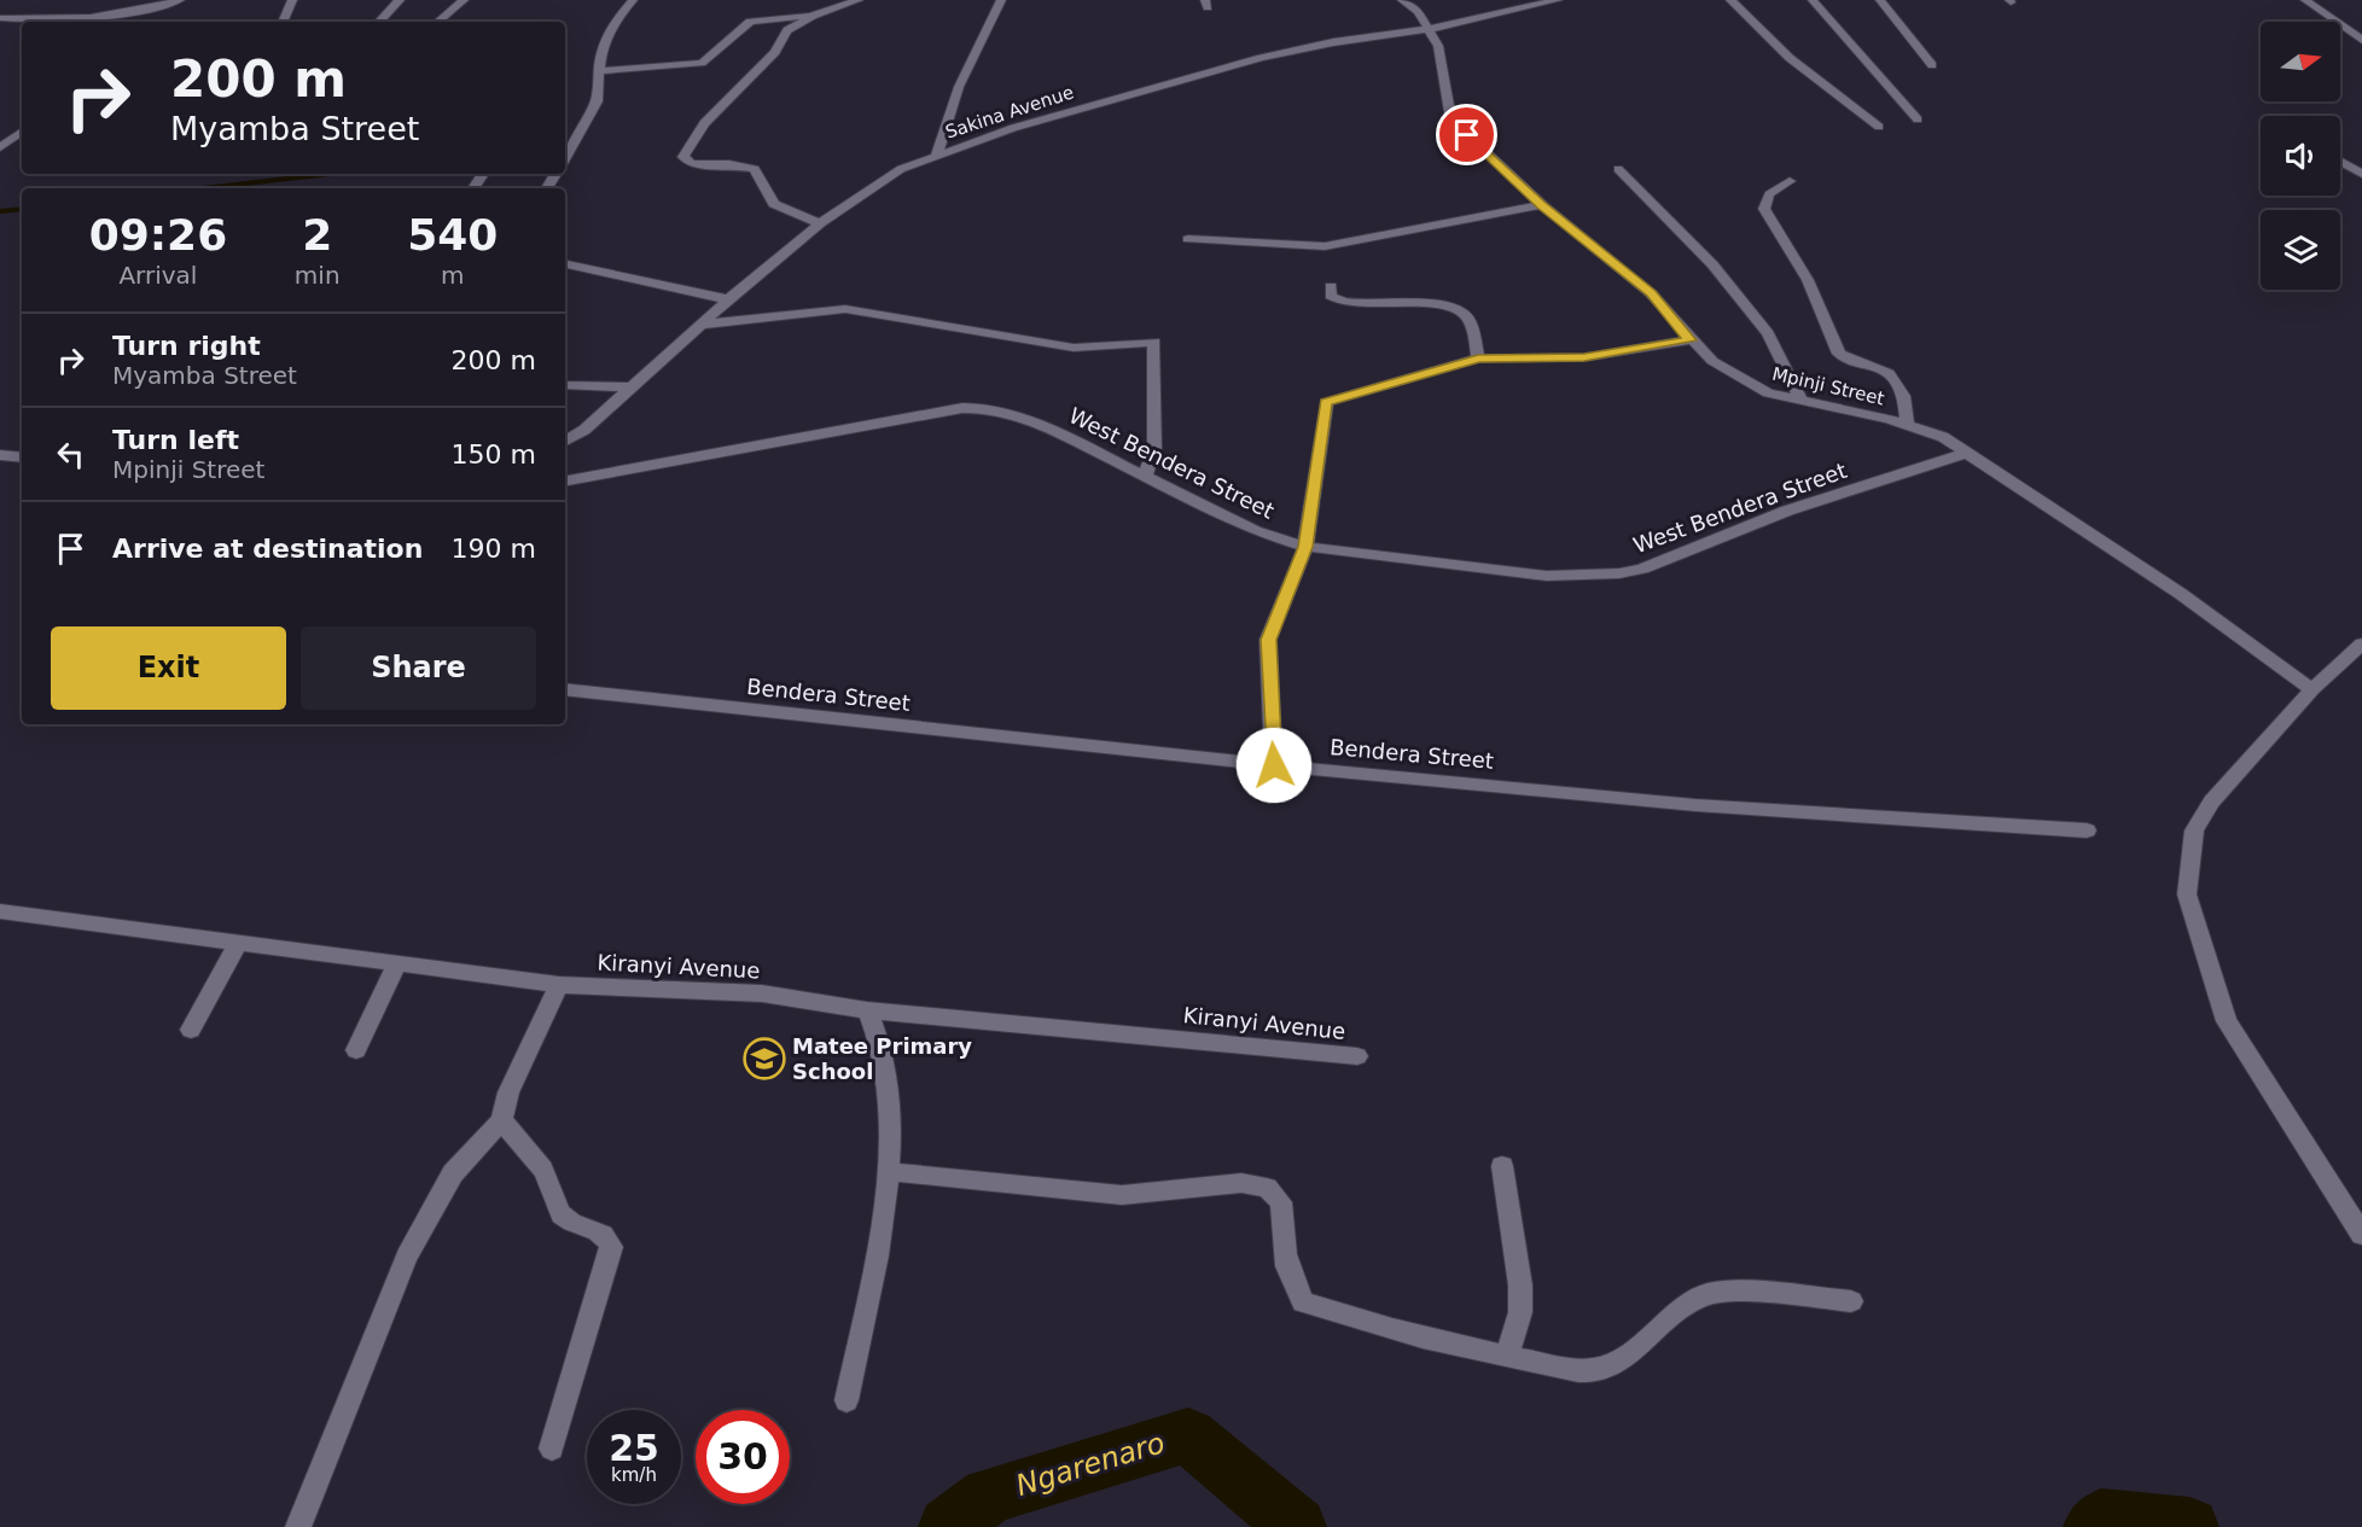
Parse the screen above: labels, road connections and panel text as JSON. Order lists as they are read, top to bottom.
{
  "streets": {
    "street": [
      "Sakina Avenue",
      "Mpinji Street",
      "West Bendera Street",
      "Bendera Street",
      "Kiranyi Avenue"
    ]
  },
  "crossings": [
    ["Sakina Avenue", "Mpinji Street"],
    ["Mpinji Street", "West Bendera Street"]
  ],
  "water": ["Ngarenaro"],
  "places": {
    "school or university": ["Matee Primary School"]
  },
  "north": "right",
  "page": {
    "turn": ["200 m", "Myamba Street"],
    "eta": [
      "09:26",
      "Arrival",
      "2",
      "min",
      "540",
      "m"
    ],
    "list": [
      {
        "name": "Turn right",
        "note": "Myamba Street",
        "value": "200 m"
      },
      {
        "name": "Turn left",
        "note": "Mpinji Street",
        "value": "150 m"
      },
      {
        "name": "Arrive at destination",
        "value": "190 m"
      }
    ],
    "buttons": ["Exit", "Share"],
    "speed": "25 km/h",
    "limit": "30"
  }
}
